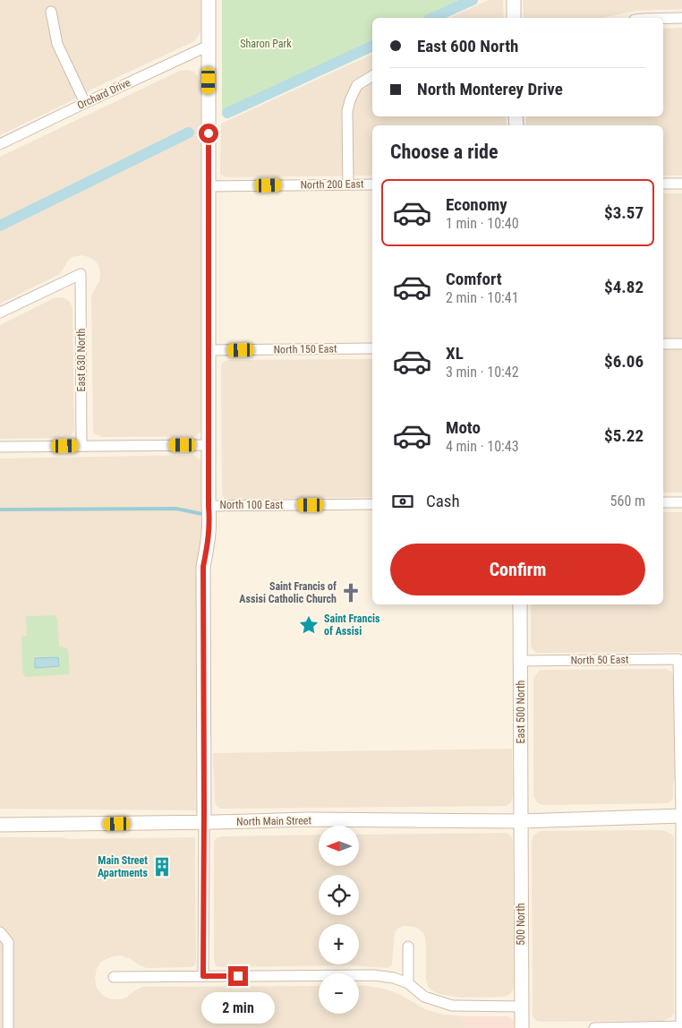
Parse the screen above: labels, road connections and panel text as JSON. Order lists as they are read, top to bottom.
{
  "streets": {
    "street": [
      "Orchard Drive",
      "North 200 East",
      "North 150 East",
      "East 630 North",
      "North 100 East",
      "North 50 East",
      "East 500 North",
      "North Main Street",
      "500 North"
    ]
  },
  "crossings": [
    ["North 50 East", "East 500 North"],
    ["North 50 East", "North Main Street"],
    ["East 500 North", "North Main Street"],
    ["East 500 North", "500 North"],
    ["North Main Street", "500 North"]
  ],
  "parks": ["Sharon Park"],
  "places": {
    "church": ["Saint Francis of Assisi Catholic Church"],
    "place": ["Saint Francis of Assisi"],
    "building": ["Main Street Apartments"]
  },
  "north": "left",
  "page": {
    "banner": ["East 600 North", "North Monterey Drive"],
    "heading": "Choose a ride",
    "list": [
      {
        "name": "Economy",
        "note": "1 min · 10:40",
        "value": "$3.57"
      },
      {
        "name": "Comfort",
        "note": "2 min · 10:41",
        "value": "$4.82"
      },
      {
        "name": "XL",
        "note": "3 min · 10:42",
        "value": "$6.06"
      },
      {
        "name": "Moto",
        "note": "4 min · 10:43",
        "value": "$5.22"
      }
    ],
    "pay": ["Cash", "560 m"],
    "buttons": "Confirm",
    "map_buttons": ["+", "−"],
    "bubble": "2 min"
  }
}
